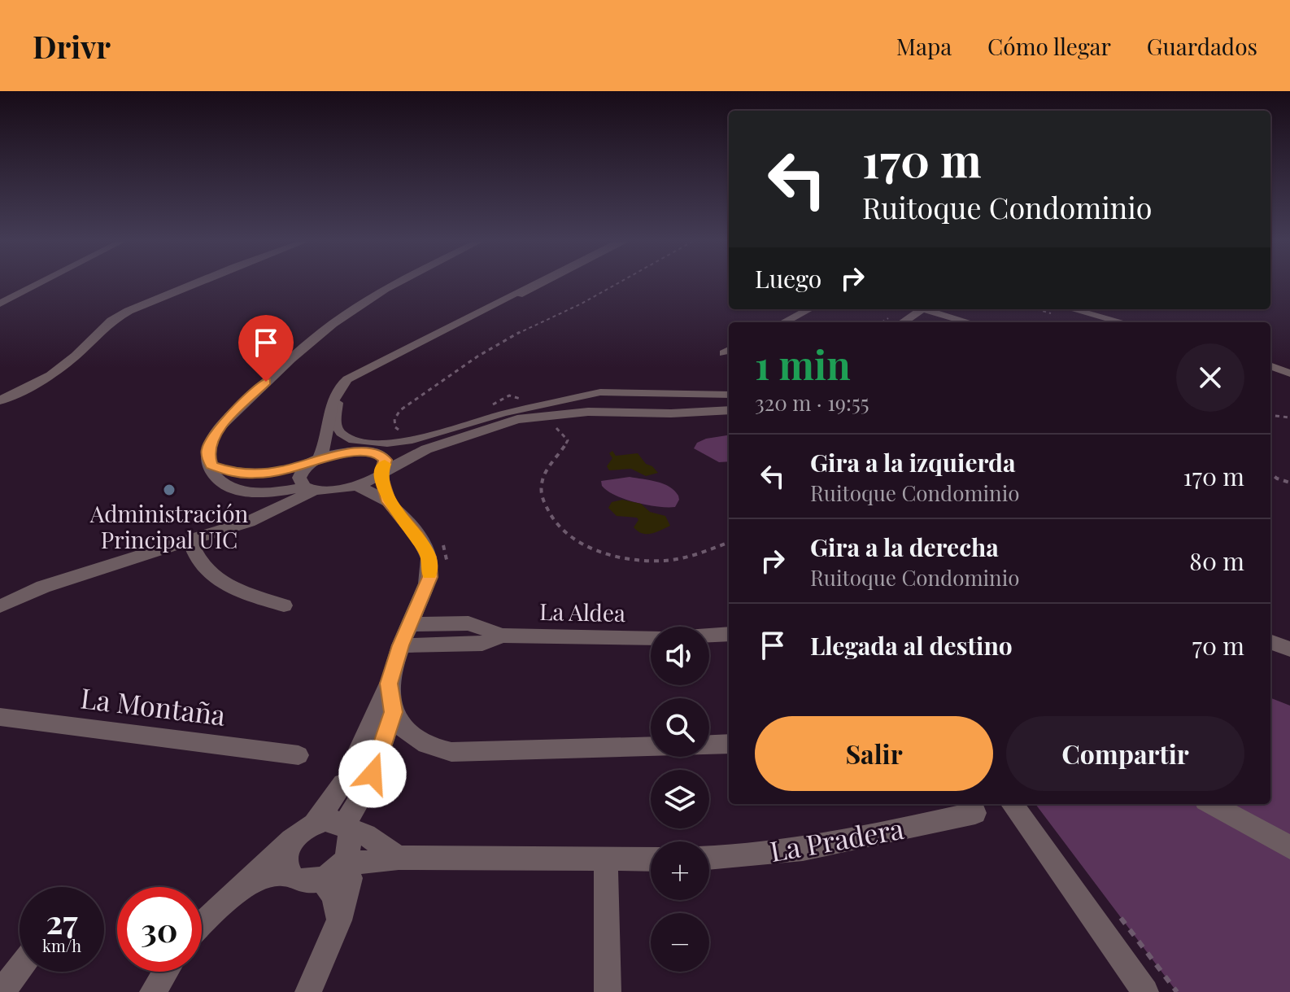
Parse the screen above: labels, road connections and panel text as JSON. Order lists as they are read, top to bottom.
{
  "streets": {
    "street": ["La Aldea", "La Montaña", "La Pradera"]
  },
  "places": ["Administración Principal UIC"],
  "page": {
    "header": "Drivr",
    "nav": ["Mapa", "Cómo llegar", "Guardados"],
    "turn": ["170 m", "Ruitoque Condominio"],
    "then": "Luego",
    "heading": ["1 min", "320 m · 19:55"],
    "list": [
      {
        "name": "Gira a la izquierda",
        "note": "Ruitoque Condominio",
        "value": "170 m"
      },
      {
        "name": "Gira a la derecha",
        "note": "Ruitoque Condominio",
        "value": "80 m"
      },
      {
        "name": "Llegada al destino",
        "value": "70 m"
      }
    ],
    "map_buttons": ["+", "−"],
    "buttons": ["Salir", "Compartir"],
    "speed": "27 km/h",
    "limit": "30"
  }
}
